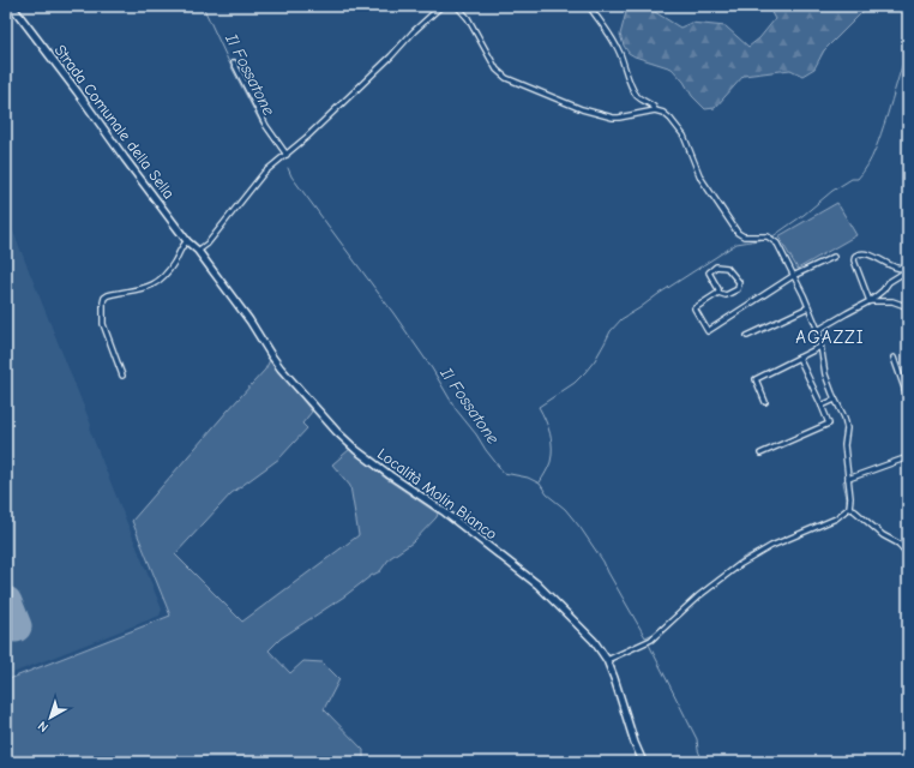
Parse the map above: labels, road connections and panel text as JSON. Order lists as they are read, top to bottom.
{
  "streets": {
    "street": ["Strada Comunale della Sella", "Località Molin Bianco"]
  },
  "crossings": [
    ["Strada Comunale della Sella", "Località Molin Bianco"]
  ],
  "districts": ["AGAZZI"],
  "water": ["Il Fossatone"],
  "north": "bottom left"
}
